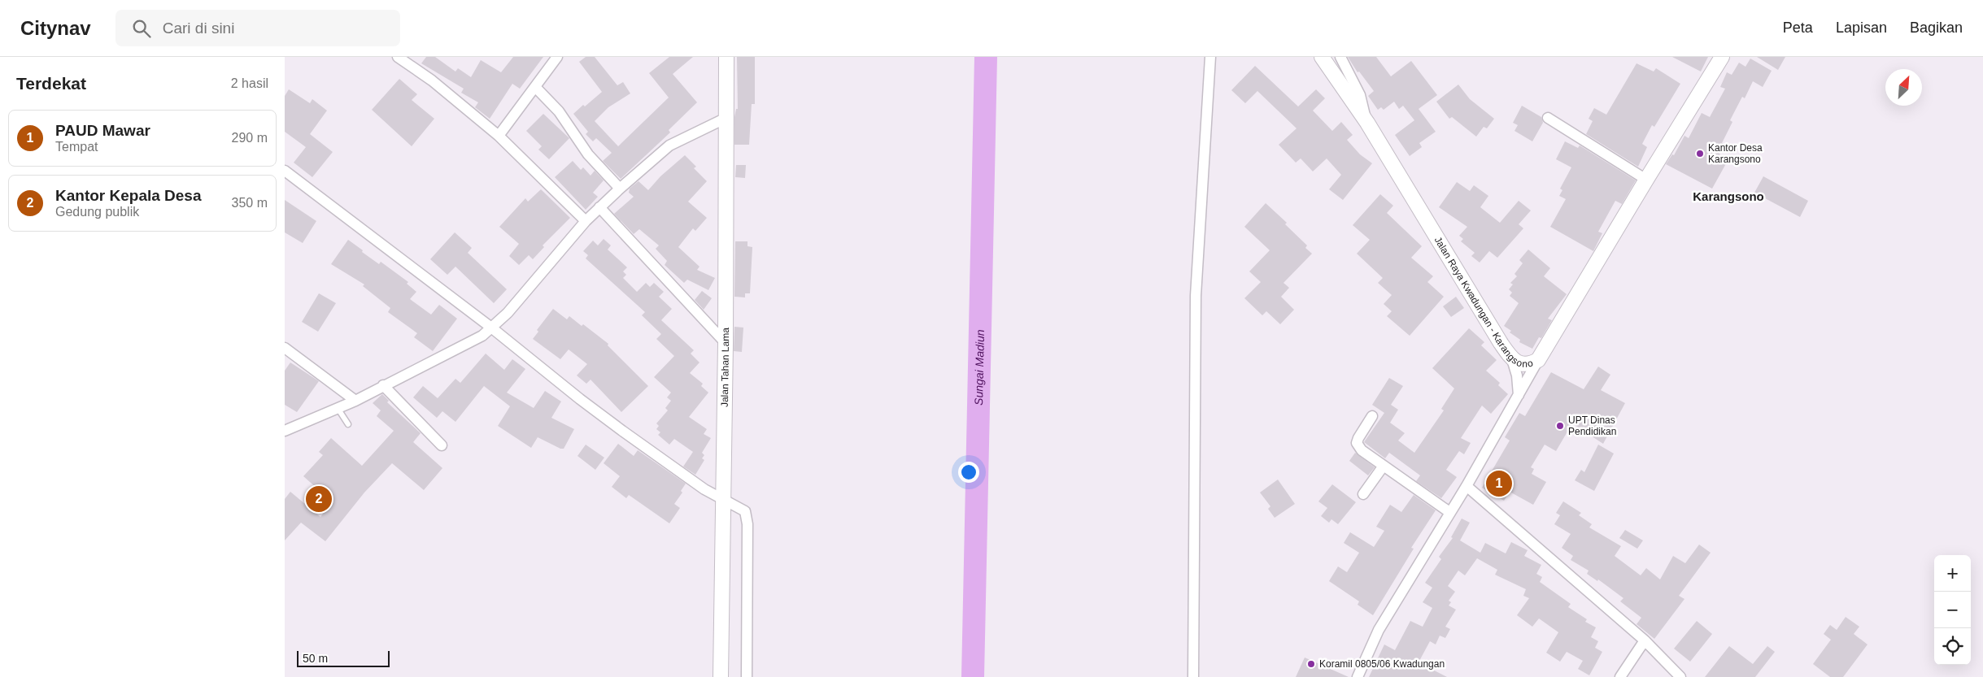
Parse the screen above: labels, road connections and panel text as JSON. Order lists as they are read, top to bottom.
{
  "streets": {
    "main road": ["Jalan Raya Kwadungan - Karangsono", "Jalan Tahan Lama"]
  },
  "districts": ["Karangsono"],
  "water": ["Sungai Madiun"],
  "places": ["Kantor Desa Karangsono", "UPT Dinas Pendidikan", "Koramil 0805/06 Kwadungan"],
  "scale_bar": "50 m",
  "north": "top right",
  "page": {
    "header": "Citynav",
    "search": "Cari di sini",
    "nav": ["Peta", "Lapisan", "Bagikan"],
    "heading": ["Terdekat", "2 hasil"],
    "list": [
      {
        "mark": "1",
        "name": "PAUD Mawar",
        "note": "Tempat",
        "value": "290 m"
      },
      {
        "mark": "2",
        "name": "Kantor Kepala Desa",
        "note": "Gedung publik",
        "value": "350 m"
      }
    ],
    "pins": ["1", "2"],
    "map_buttons": ["+", "−"],
    "scale": "50 m"
  }
}
